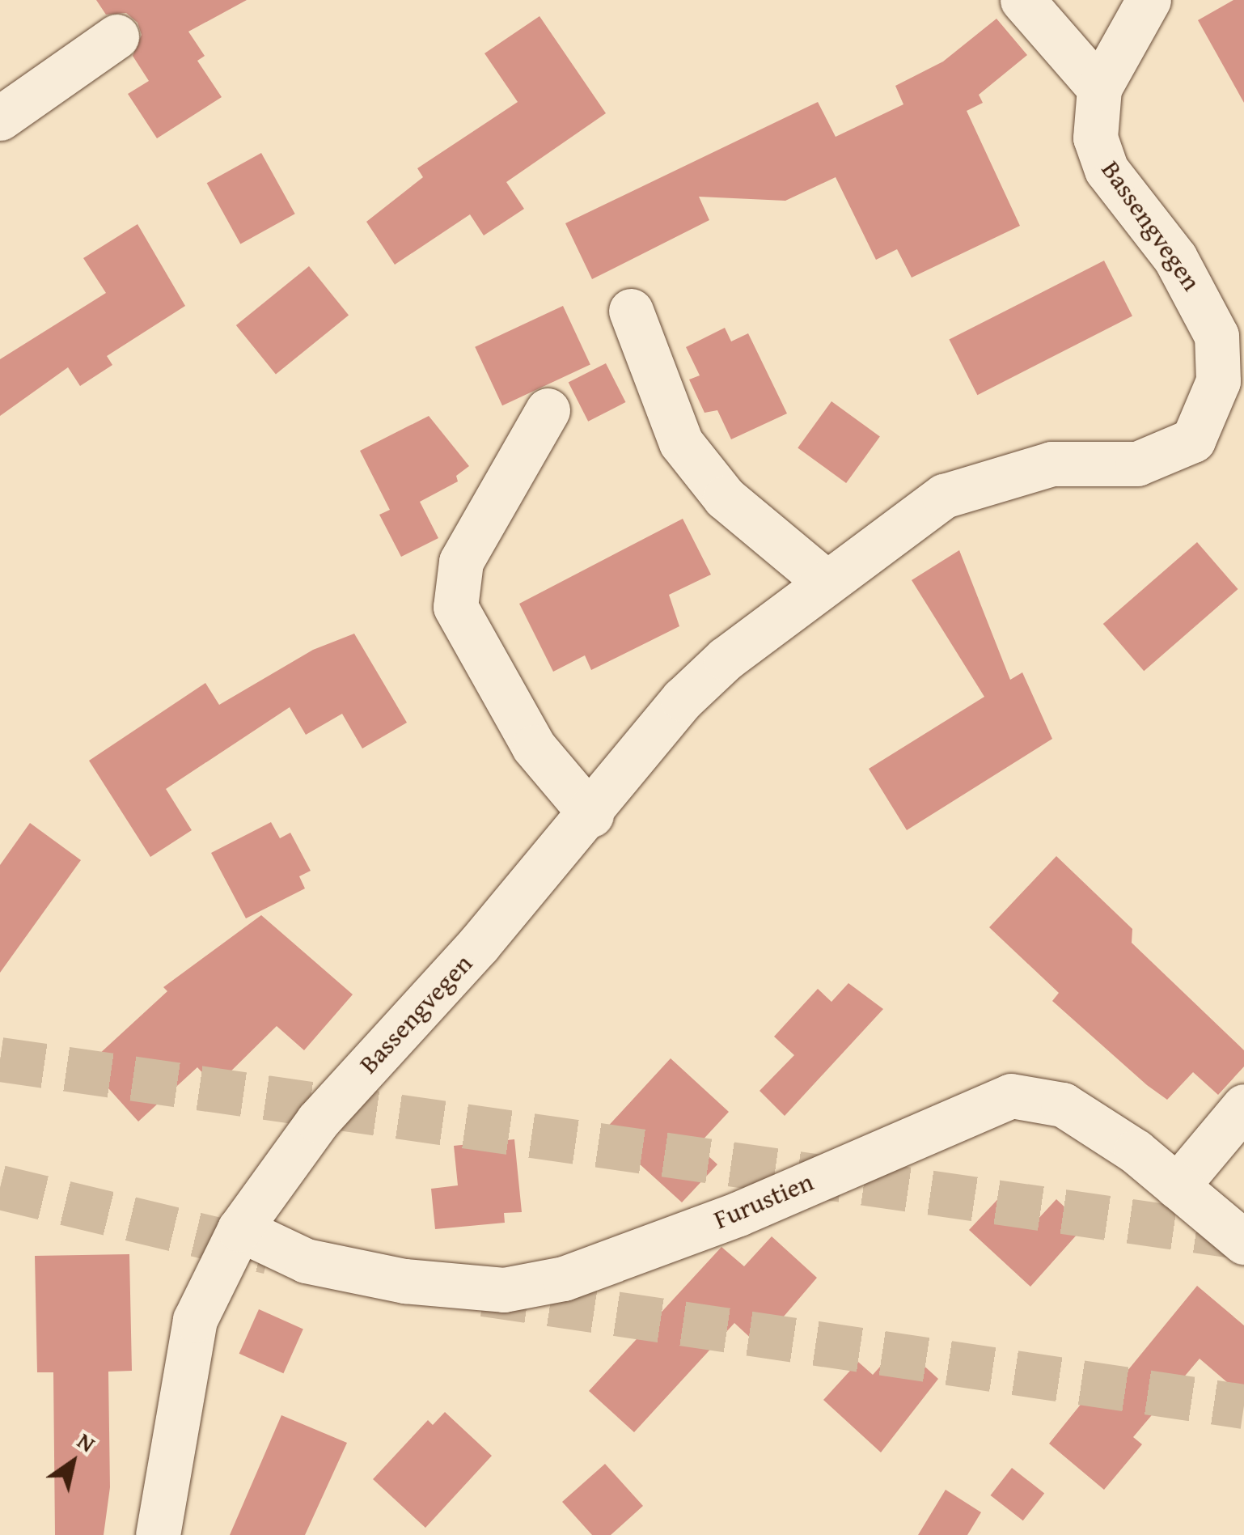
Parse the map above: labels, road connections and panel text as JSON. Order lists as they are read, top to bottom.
{
  "streets": {
    "street": ["Bassengvegen", "Furustien"]
  },
  "crossings": [
    ["Bassengvegen", "Furustien"]
  ],
  "north": "top right"
}
